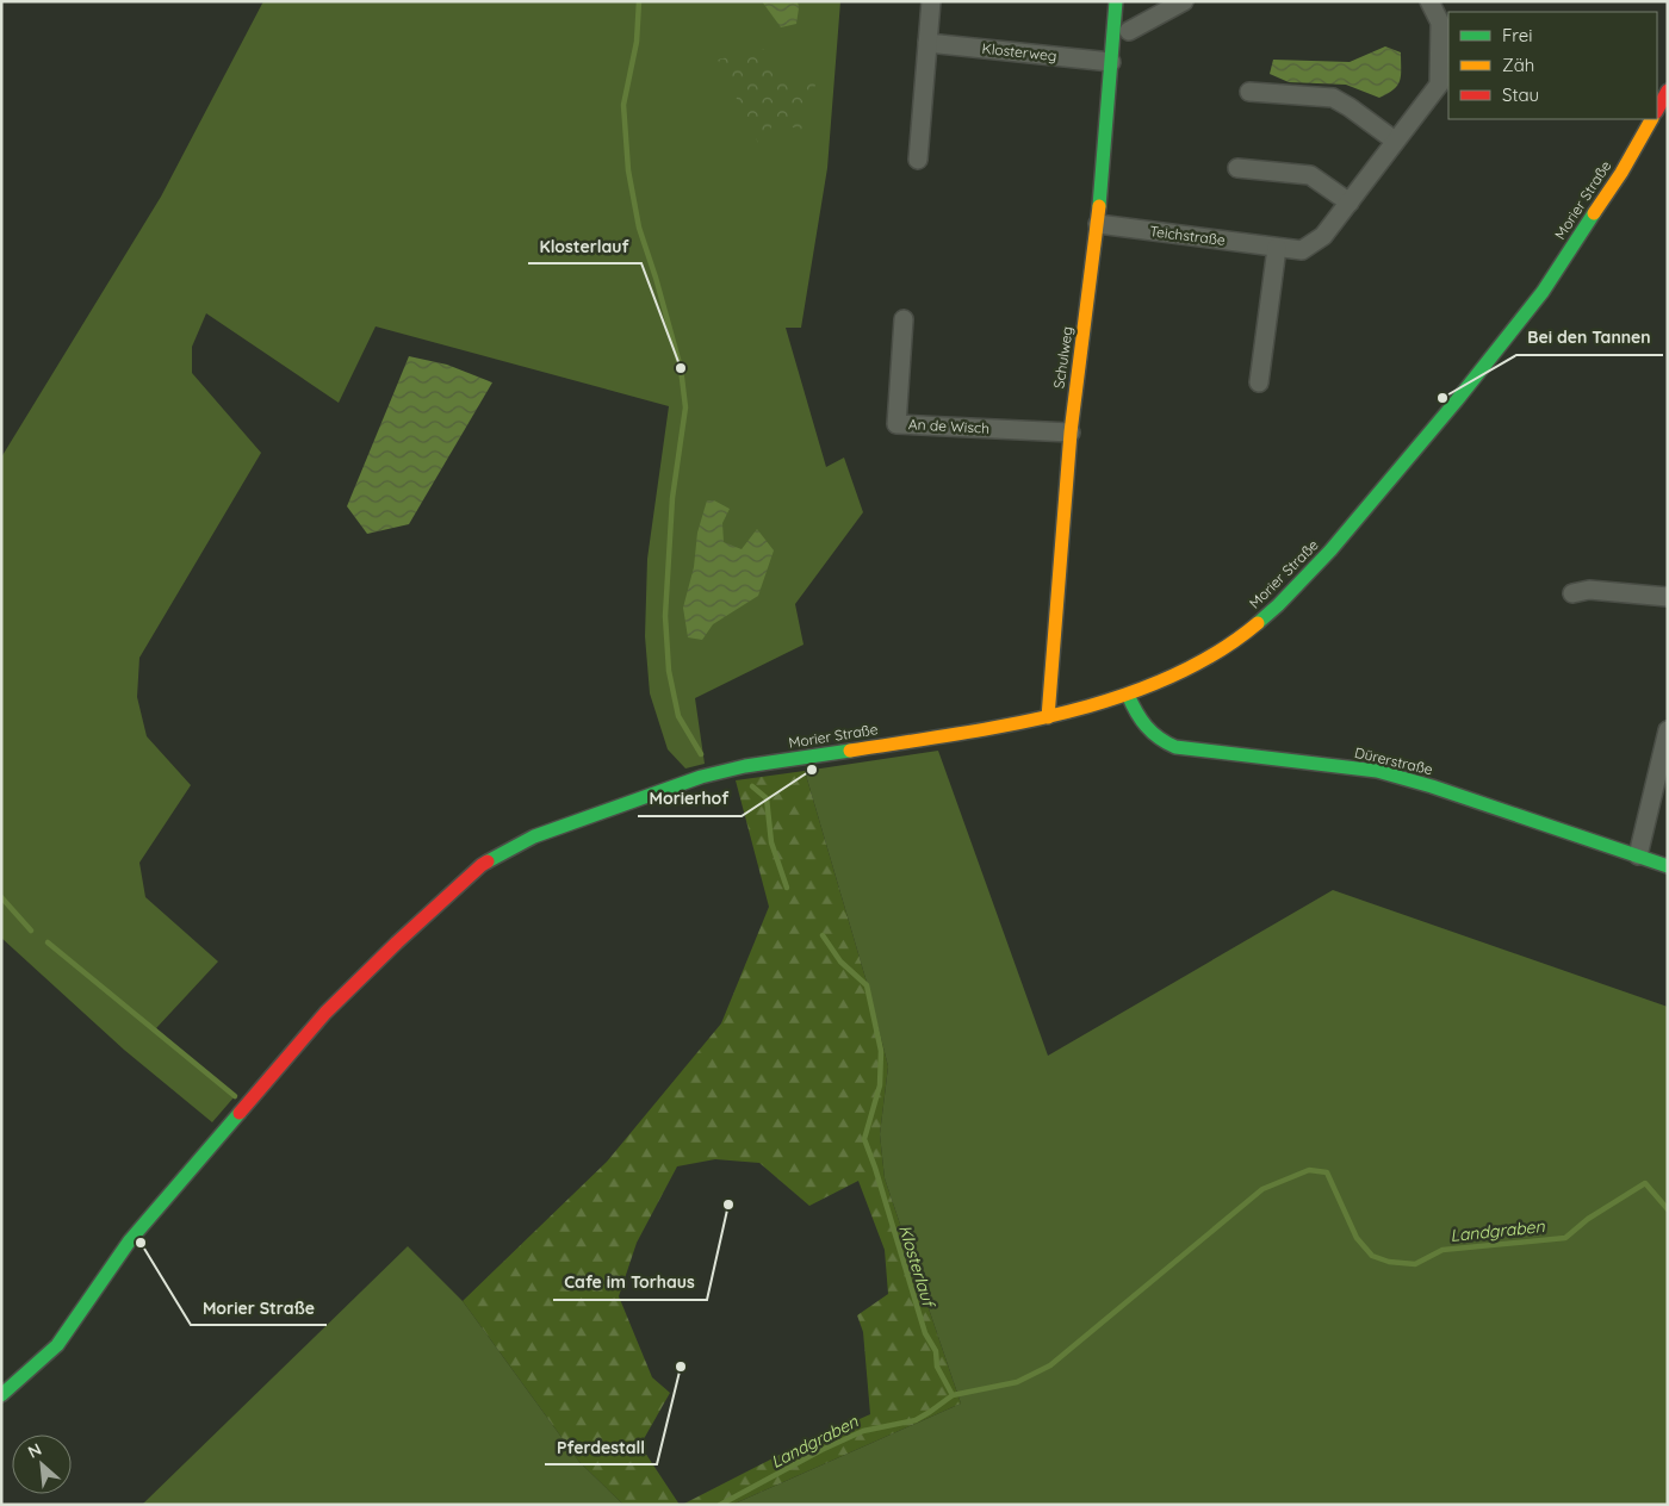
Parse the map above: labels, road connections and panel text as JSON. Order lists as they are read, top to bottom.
{
  "streets": {
    "main road": ["Morier Straße", "Schulweg", "Dürerstraße"],
    "street": ["Klosterweg", "Teichstraße", "An de Wisch"]
  },
  "crossings": [
    ["Klosterweg", "Schulweg"],
    ["Morier Straße", "Schulweg"],
    ["Morier Straße", "Dürerstraße"],
    ["Teichstraße", "Schulweg"],
    ["Schulweg", "An de Wisch"]
  ],
  "water": ["Landgraben", "Klosterlauf"],
  "places": [
    "Klosterlauf",
    "Bei den Tannen",
    "Morierhof",
    "Cafe im Torhaus",
    "Morier Straße",
    "Pferdestall"
  ],
  "legend": ["Frei", "Zäh", "Stau"],
  "north": "top left"
}
